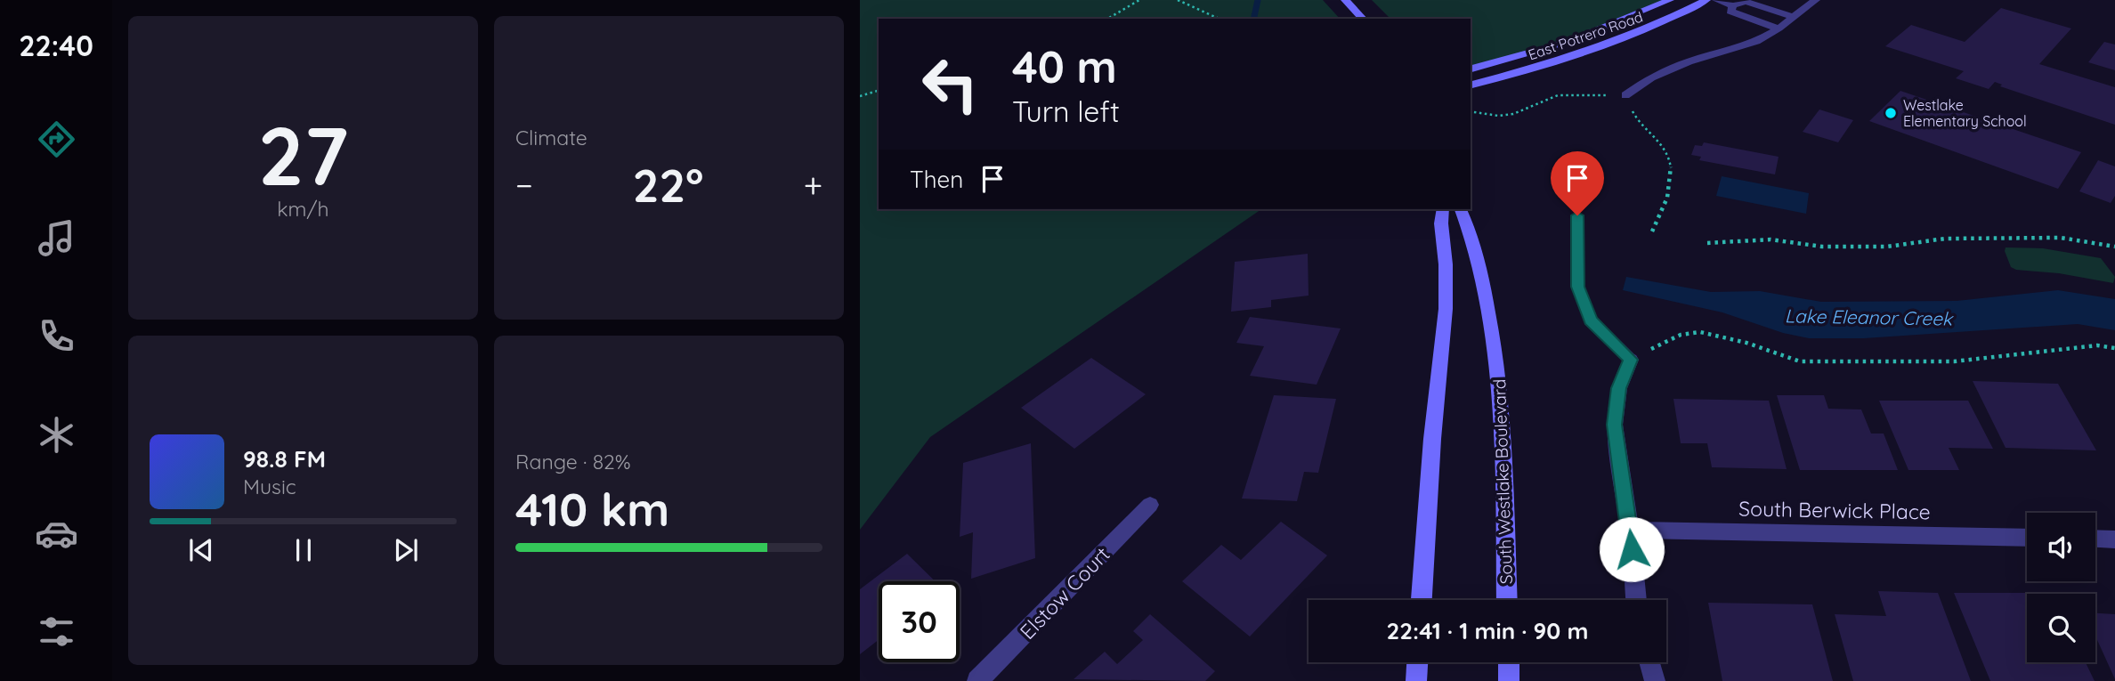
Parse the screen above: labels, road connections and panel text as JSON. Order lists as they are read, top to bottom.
{
  "streets": {
    "main road": ["East Potrero Road", "South Westlake Boulevard"],
    "street": ["South Berwick Place", "Elstow Court"]
  },
  "water": ["Lake Eleanor Creek"],
  "places": ["Westlake Elementary School"],
  "page": {
    "tabs": "22:40",
    "tile": [
      ["27", "km/h"],
      "Climate",
      ["Range · 82%", "410 km"]
    ],
    "turn": ["40 m", "Turn left"],
    "then": "Then",
    "heat": ["−", "22°", "+"],
    "song": ["98.8 FM", "Music"],
    "limit": "30",
    "trip": "22:41 · 1 min · 90 m"
  }
}
